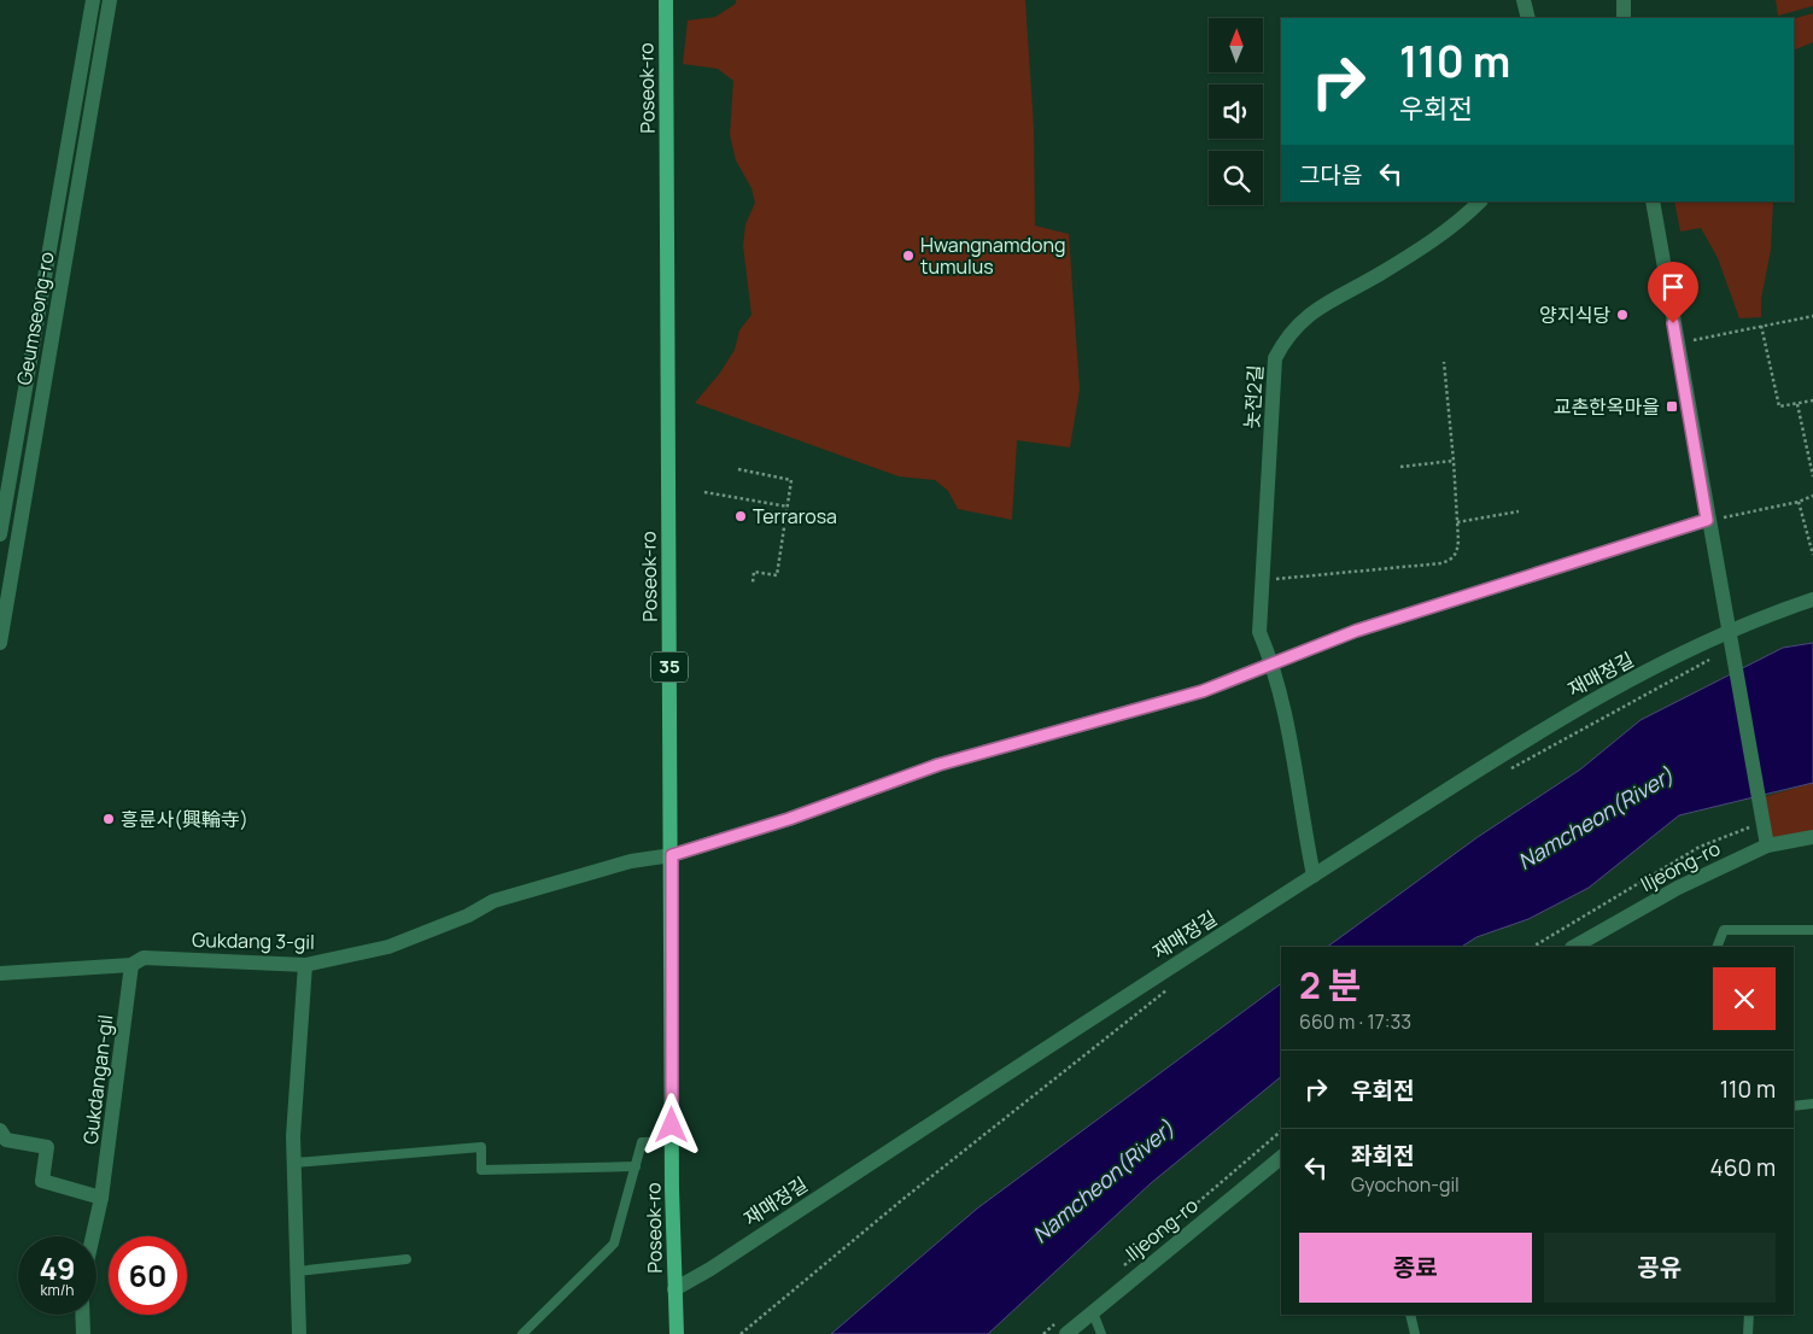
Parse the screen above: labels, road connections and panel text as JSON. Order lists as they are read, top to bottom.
{
  "streets": {
    "main road": ["Poseok-ro", "35"],
    "street": [
      "Geumseong-ro",
      "놋전2길",
      "재매정길",
      "Iljeong-ro",
      "Gukdang 3-gil",
      "Gukdangan-gil"
    ]
  },
  "crossings": [
    ["Poseok-ro", "재매정길"],
    ["Poseok-ro", "Gukdang 3-gil"],
    ["놋전2길", "재매정길"],
    ["놋전2길", "Gukdang 3-gil"],
    ["Gukdang 3-gil", "Gukdangan-gil"]
  ],
  "water": ["Namcheon(River)"],
  "places": {
    "other": [
      "Hwangnamdong tumulus",
      "양지식당",
      "Terrarosa",
      "흥륜사(興輪寺)"
    ],
    "transit": ["교촌한옥마을"]
  },
  "north": "top",
  "page": {
    "turn": ["110 m", "우회전"],
    "then": "그다음",
    "heading": ["2 분", "660 m · 17:33"],
    "list": [
      {
        "name": "우회전",
        "value": "110 m"
      },
      {
        "name": "좌회전",
        "note": "Gyochon-gil",
        "value": "460 m"
      }
    ],
    "buttons": ["종료", "공유"],
    "speed": "49 km/h",
    "limit": "60"
  }
}
